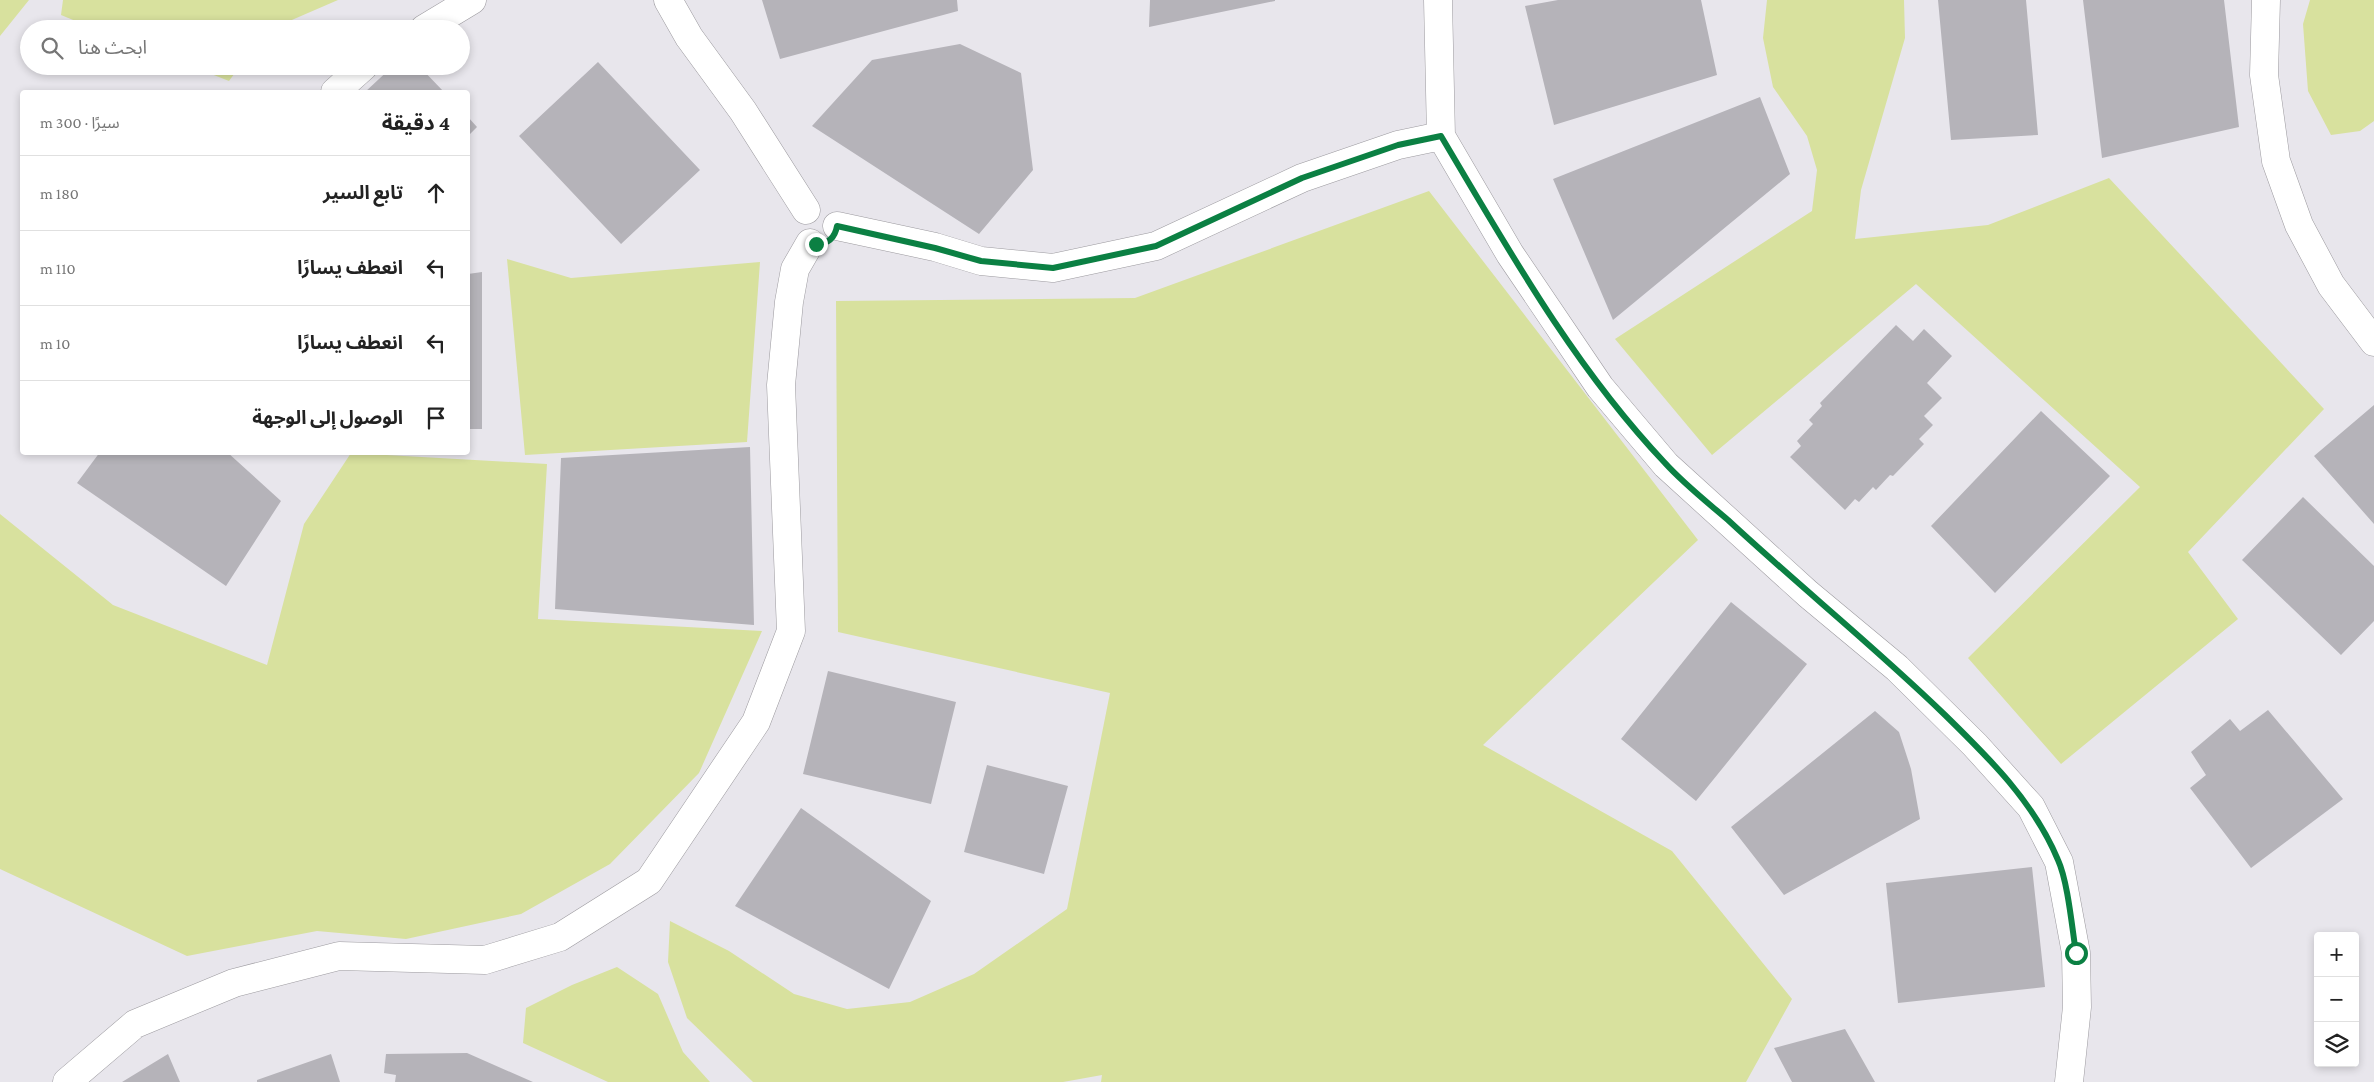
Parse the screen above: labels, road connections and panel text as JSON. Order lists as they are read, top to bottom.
{
  "page": {
    "search": "ابحث هنا",
    "heading": ["4 دقيقة", "سيرًا · 300 m"],
    "list": [
      ["تابع السير", "180 m"],
      ["انعطف يسارًا", "110 m"],
      ["انعطف يسارًا", "10 m"],
      "الوصول إلى الوجهة"
    ],
    "map_buttons": ["+", "−"]
  }
}
